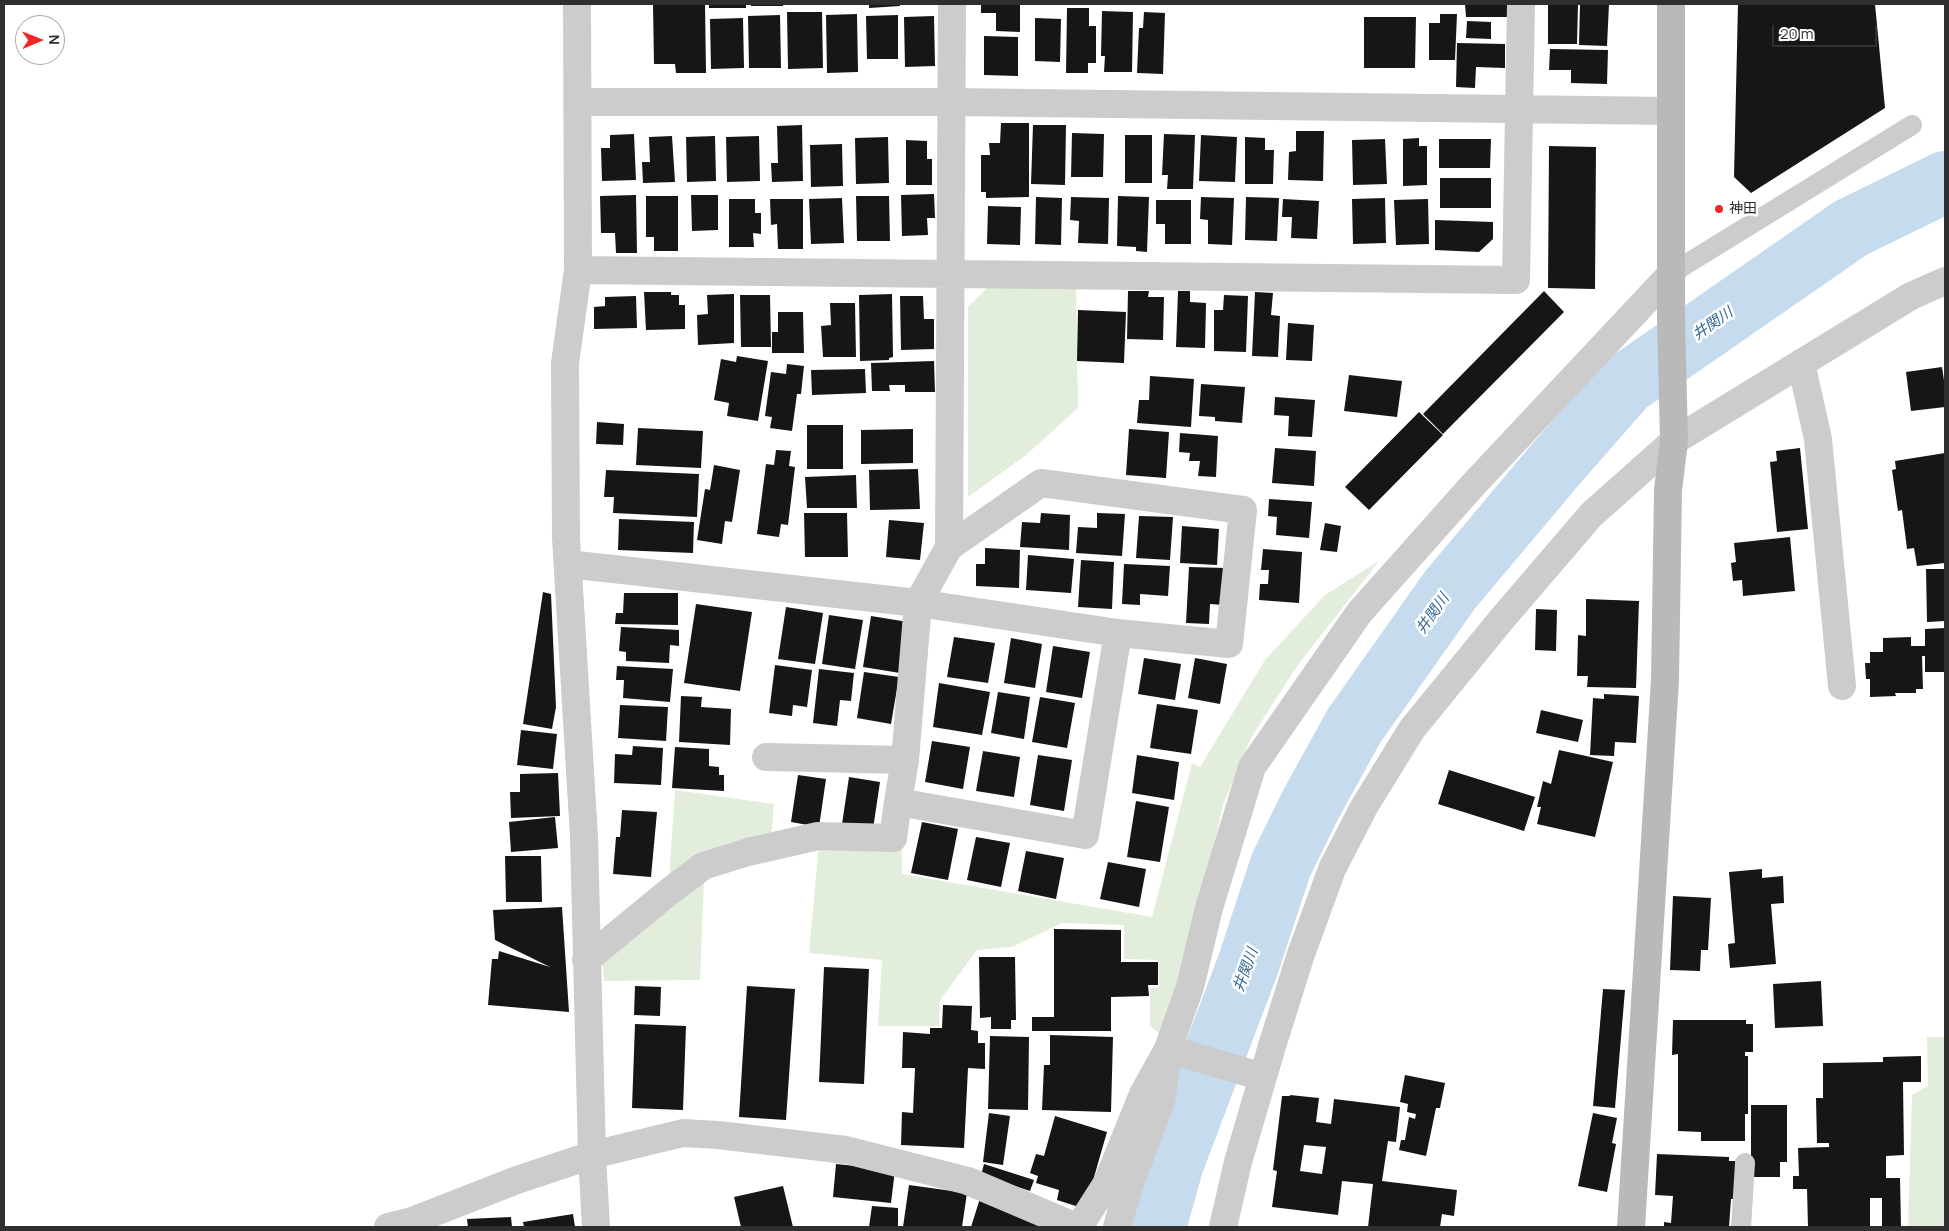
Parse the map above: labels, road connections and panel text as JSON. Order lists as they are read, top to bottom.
{
  "water": ["井関川"],
  "places": ["神田"],
  "scale_bar": "20 m",
  "north": "right"
}
